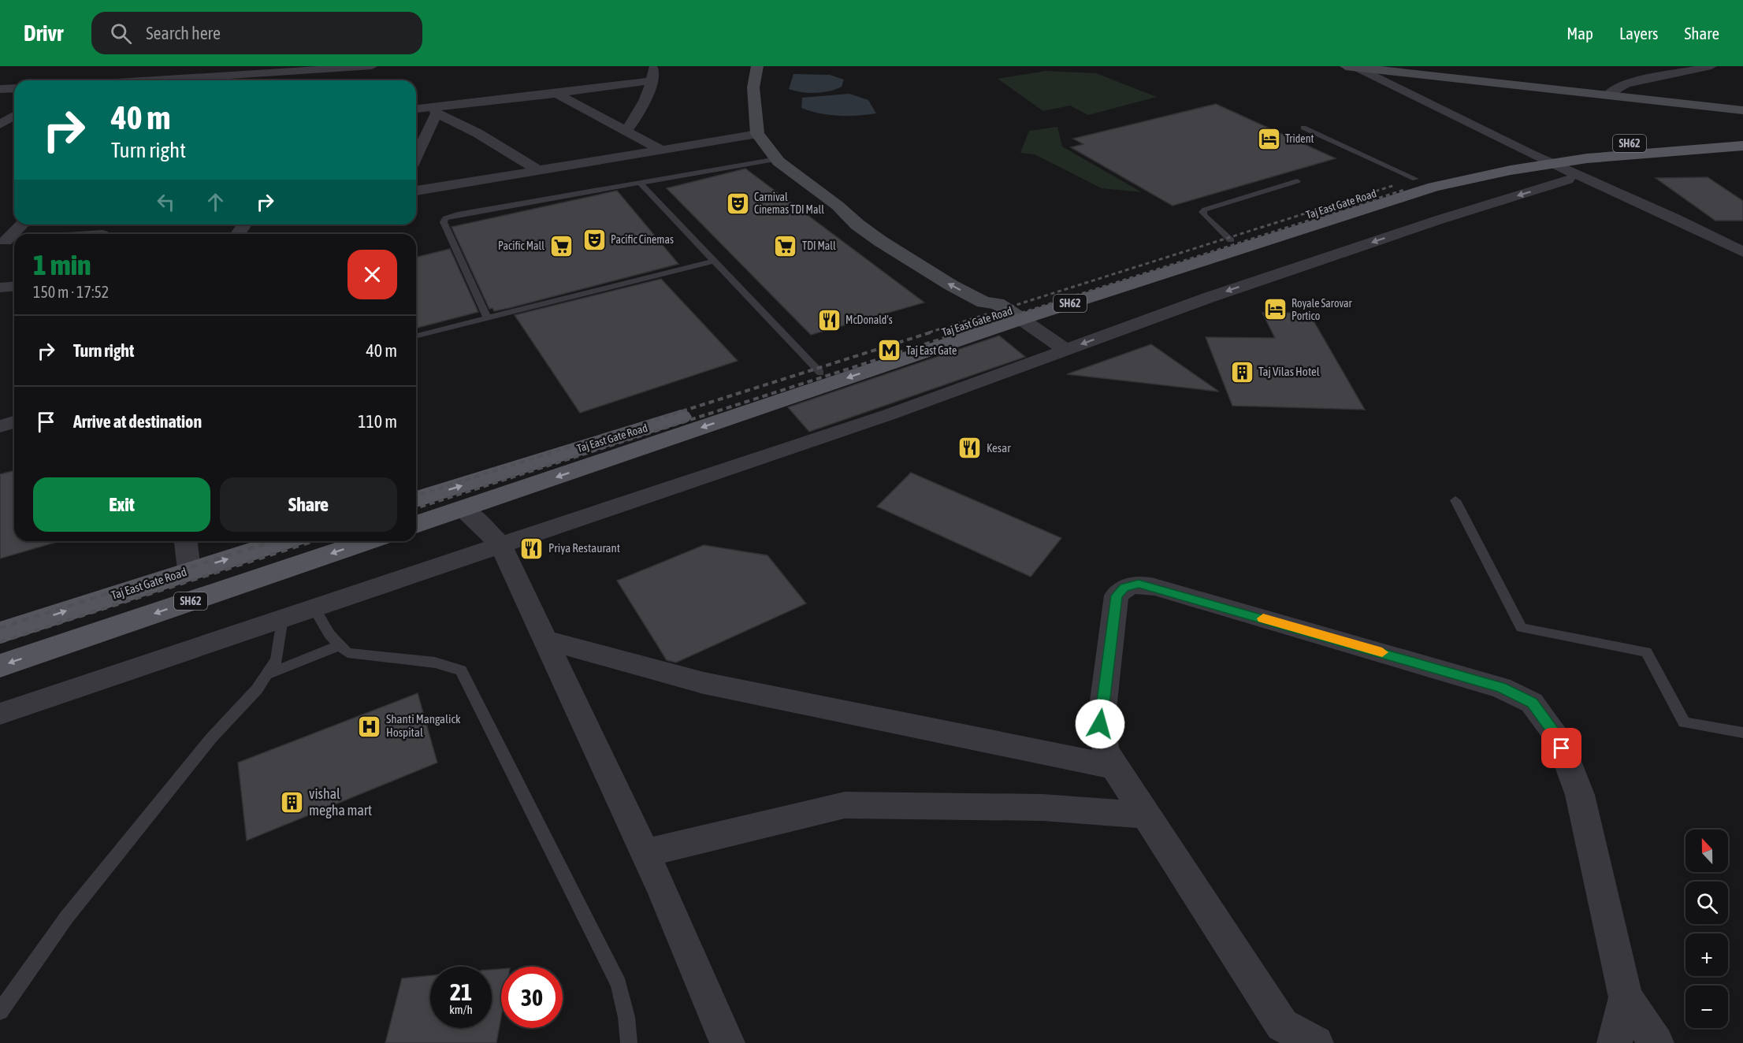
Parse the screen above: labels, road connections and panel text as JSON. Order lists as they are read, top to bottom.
{
  "streets": {
    "main road": ["SH62", "Taj East Gate Road"]
  },
  "crossings": [
    ["SH62", "Taj East Gate Road"]
  ],
  "places": {
    "hotel": ["Trident", "Royale Sarovar Portico"],
    "theatre": ["Carnival Cinemas TDI Mall", "Pacific Cinemas"],
    "supermarket": ["Pacific Mall", "TDI Mall"],
    "restaurant": ["McDonald's", "Kesar", "Priya Restaurant"],
    "metro station": ["Taj East Gate"],
    "building": ["Taj Vilas Hotel", "vishal megha mart"],
    "hospital": ["Shanti Mangalick Hospital"]
  },
  "north": "top",
  "page": {
    "header": "Drivr",
    "search": "Search here",
    "nav": ["Map", "Layers", "Share"],
    "turn": ["40 m", "Turn right"],
    "heading": ["1 min", "150 m · 17:52"],
    "list": [
      {
        "name": "Turn right",
        "value": "40 m"
      },
      {
        "name": "Arrive at destination",
        "value": "110 m"
      }
    ],
    "buttons": ["Exit", "Share"],
    "map_buttons": ["+", "−"],
    "speed": "21 km/h",
    "limit": "30"
  }
}
